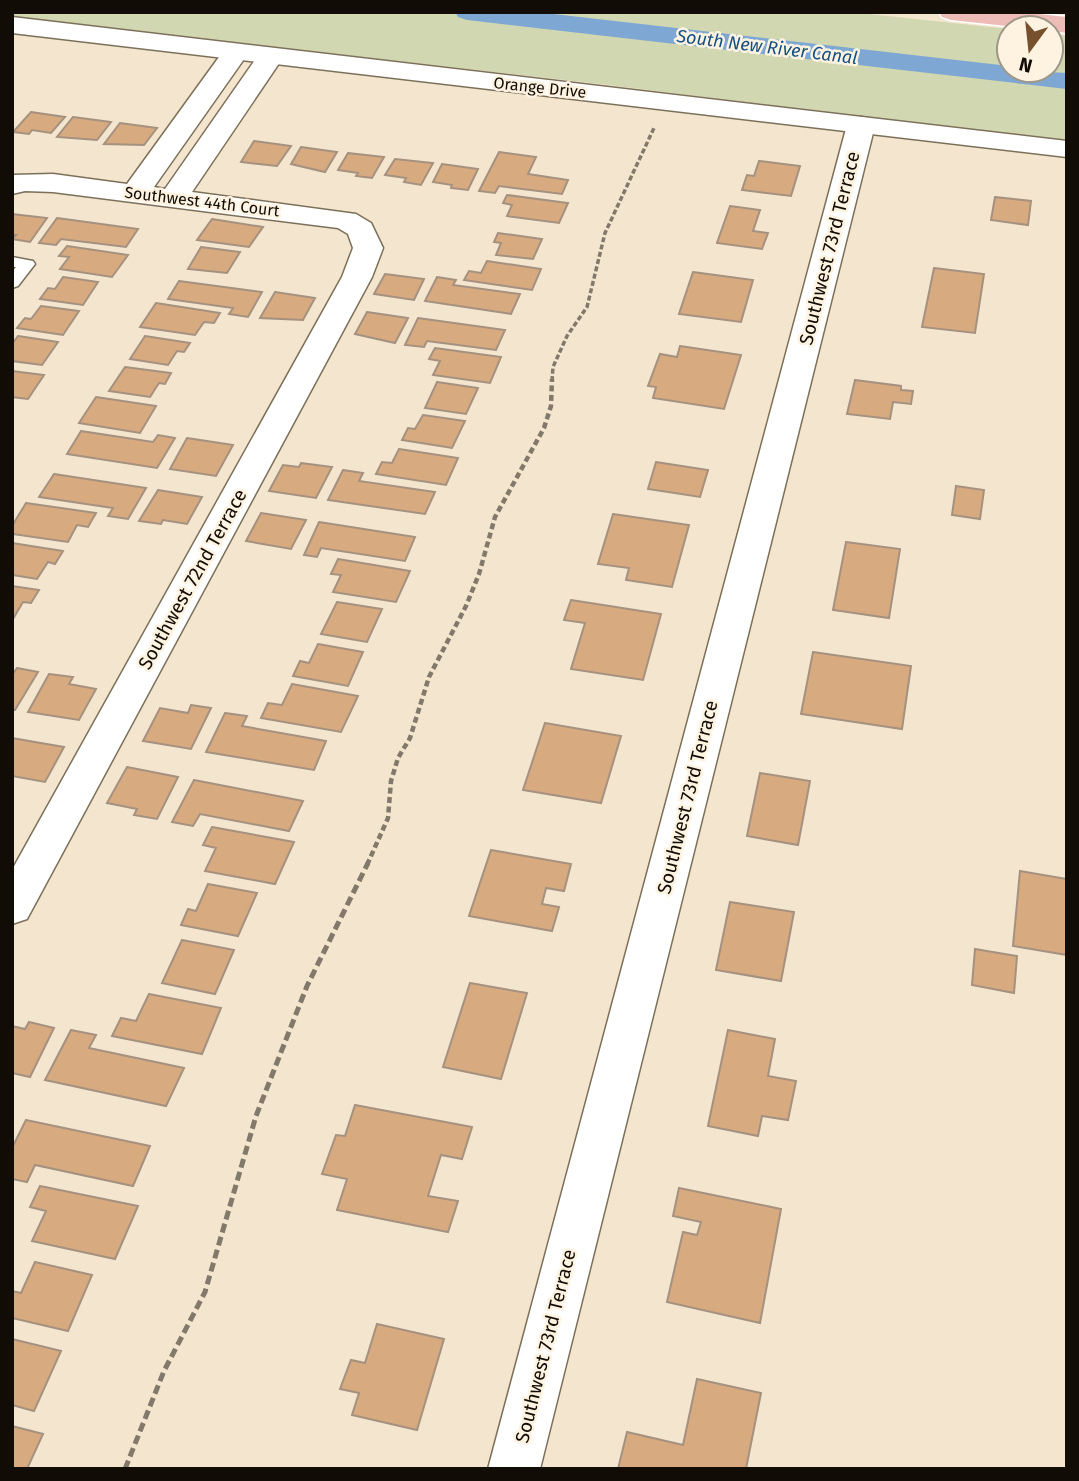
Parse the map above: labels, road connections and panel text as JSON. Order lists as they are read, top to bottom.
{
  "streets": {
    "street": [
      "Orange Drive",
      "Southwest 44th Court",
      "Southwest 73rd Terrace",
      "Southwest 72nd Terrace"
    ]
  },
  "crossings": [
    ["Orange Drive", "Southwest 73rd Terrace"],
    ["Southwest 44th Court", "Southwest 72nd Terrace"]
  ],
  "water": ["South New River Canal"],
  "north": "bottom"
}
